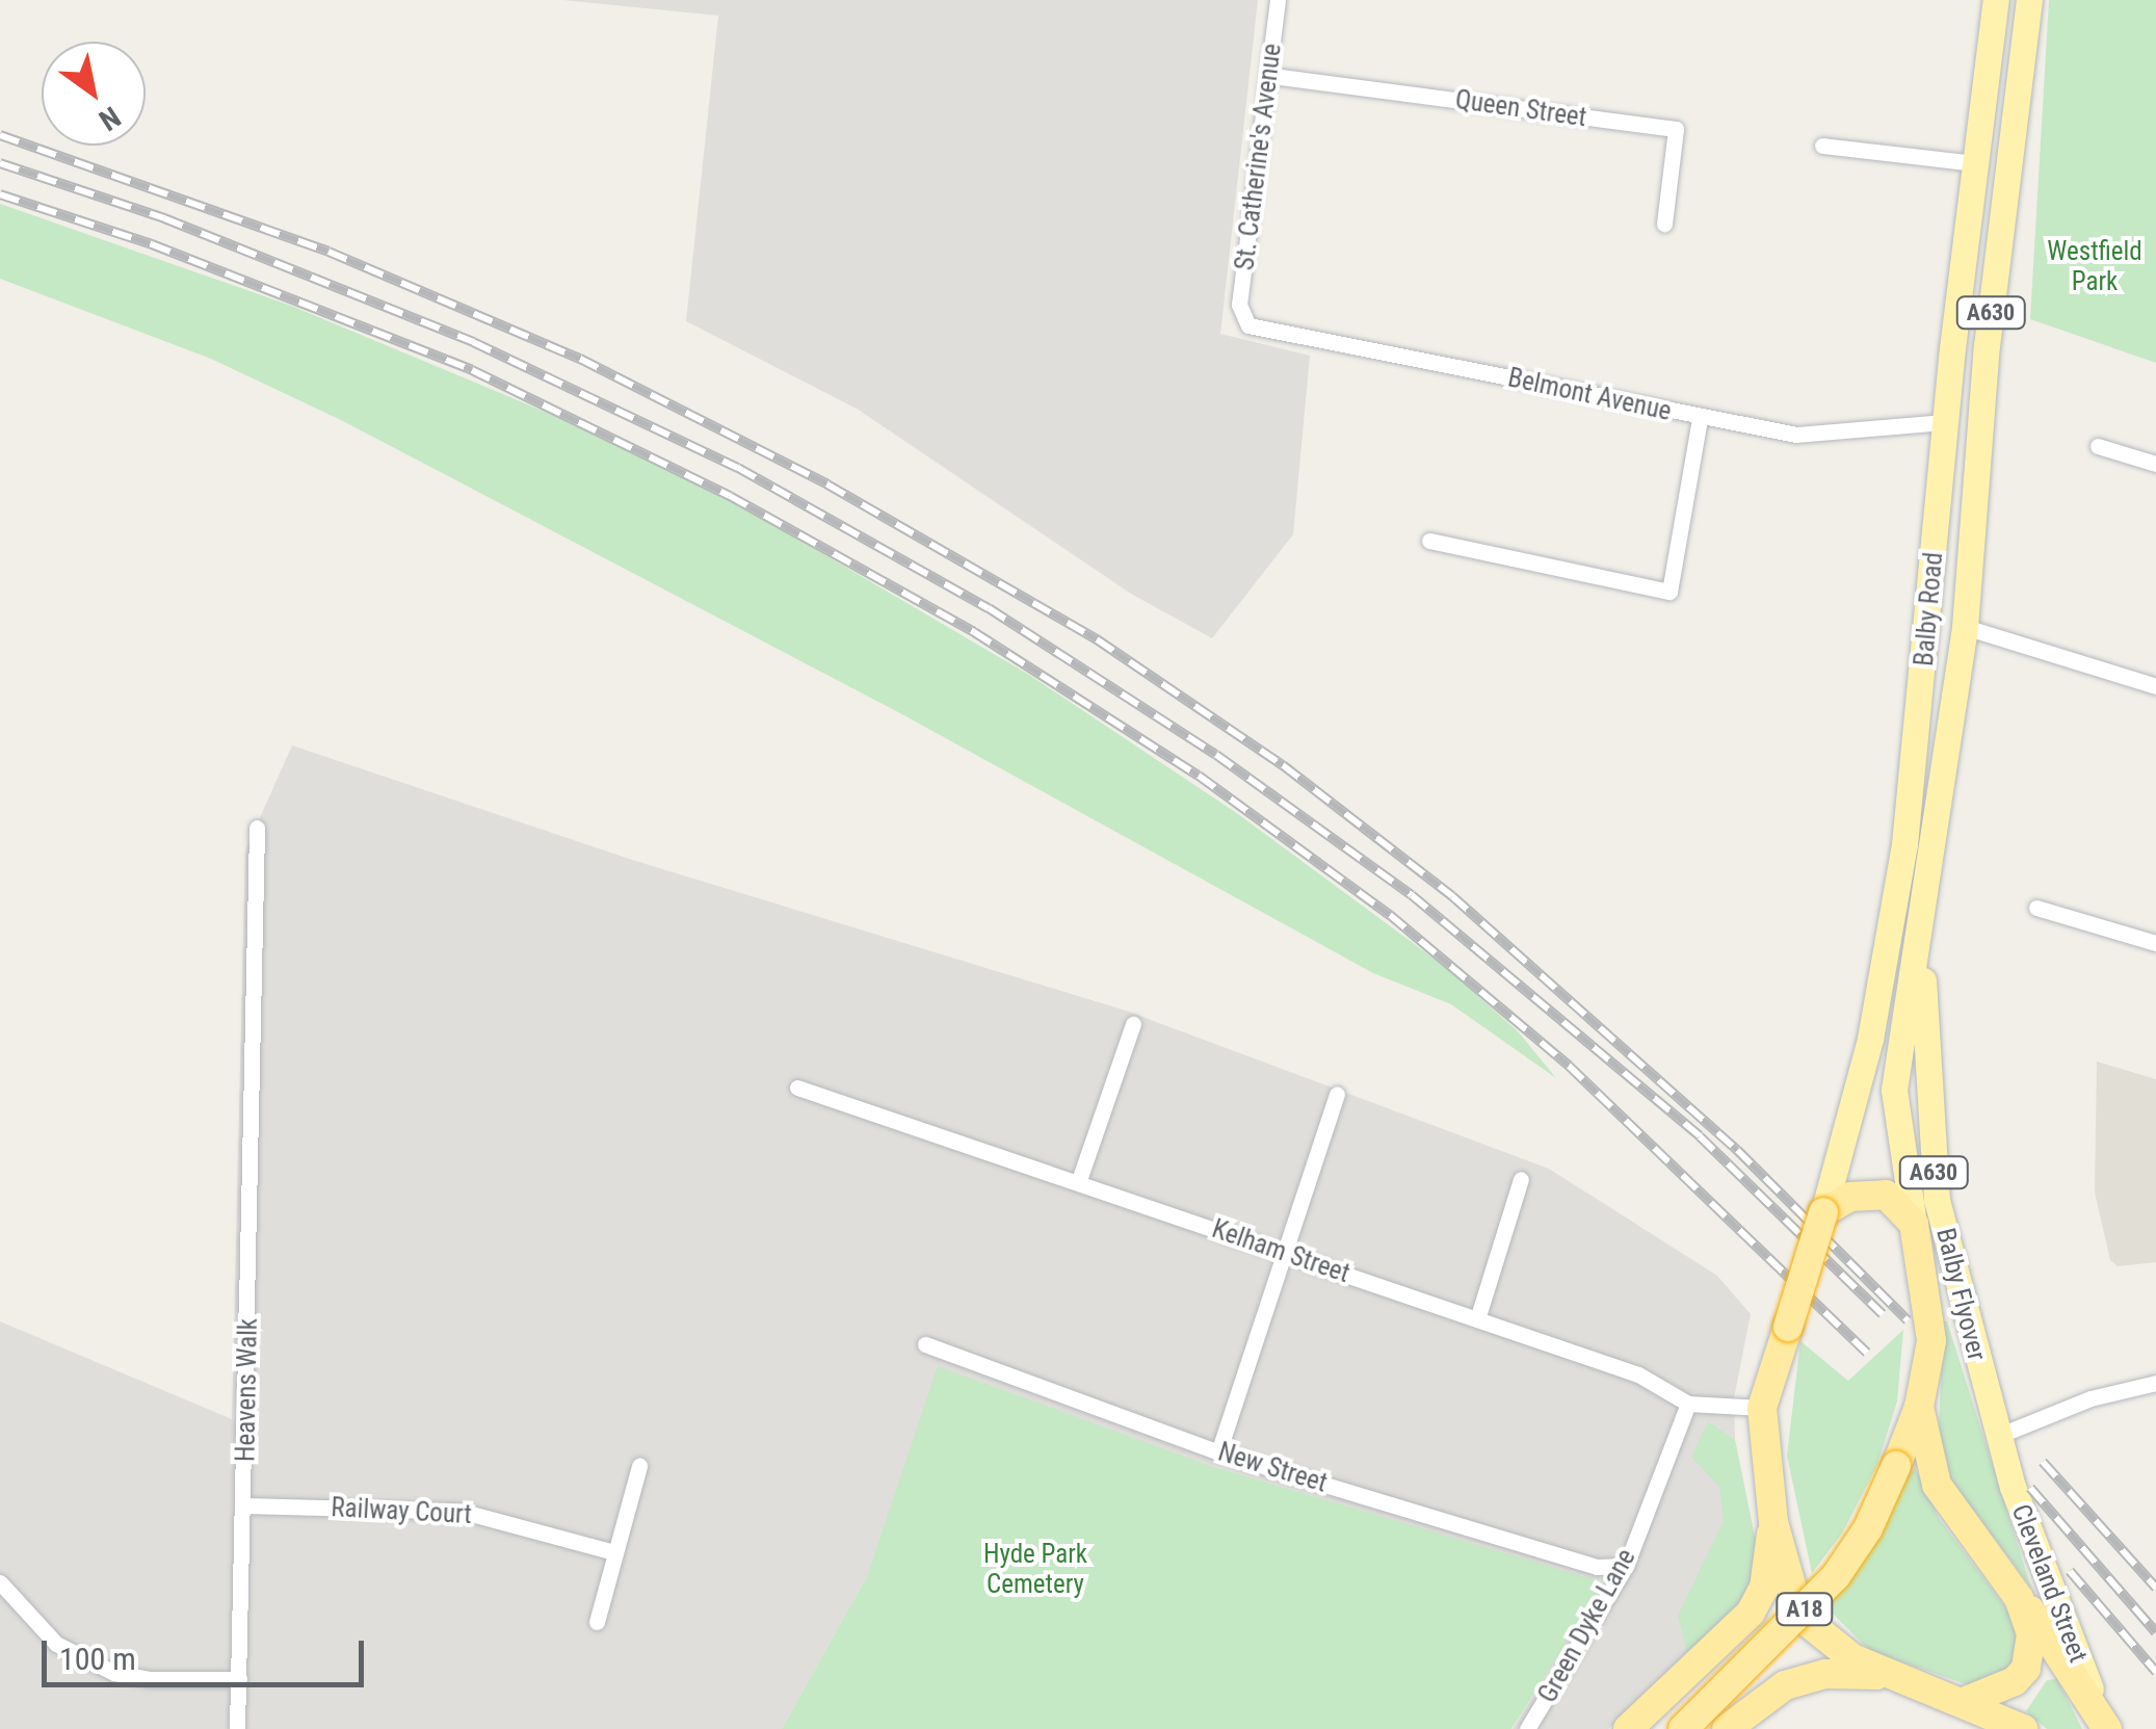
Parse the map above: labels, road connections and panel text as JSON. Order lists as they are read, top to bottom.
{
  "streets": {
    "highway": [
      "A630",
      "Balby Flyover",
      "Cleveland Street",
      "A18"
    ],
    "main road": ["Balby Road"],
    "street": [
      "Queen Street",
      "St. Catherine's Avenue",
      "Belmont Avenue",
      "Kelham Street",
      "Heavens Walk",
      "New Street",
      "Railway Court",
      "Green Dyke Lane"
    ]
  },
  "crossings": [
    ["Queen Street", "St. Catherine's Avenue"],
    ["St. Catherine's Avenue", "Belmont Avenue"],
    ["A630", "Belmont Avenue"],
    ["A630", "Balby Road"],
    ["A630", "Kelham Street"],
    ["A630", "Balby Flyover"],
    ["A630", "A18"],
    ["Belmont Avenue", "Balby Road"],
    ["Balby Road", "Balby Flyover"],
    ["Kelham Street", "Green Dyke Lane"],
    ["Balby Flyover", "Cleveland Street"],
    ["Heavens Walk", "Railway Court"],
    ["New Street", "Green Dyke Lane"]
  ],
  "parks": ["Westfield Park", "Hyde Park Cemetery"],
  "scale_bar": "100 m",
  "north": "bottom right"
}
